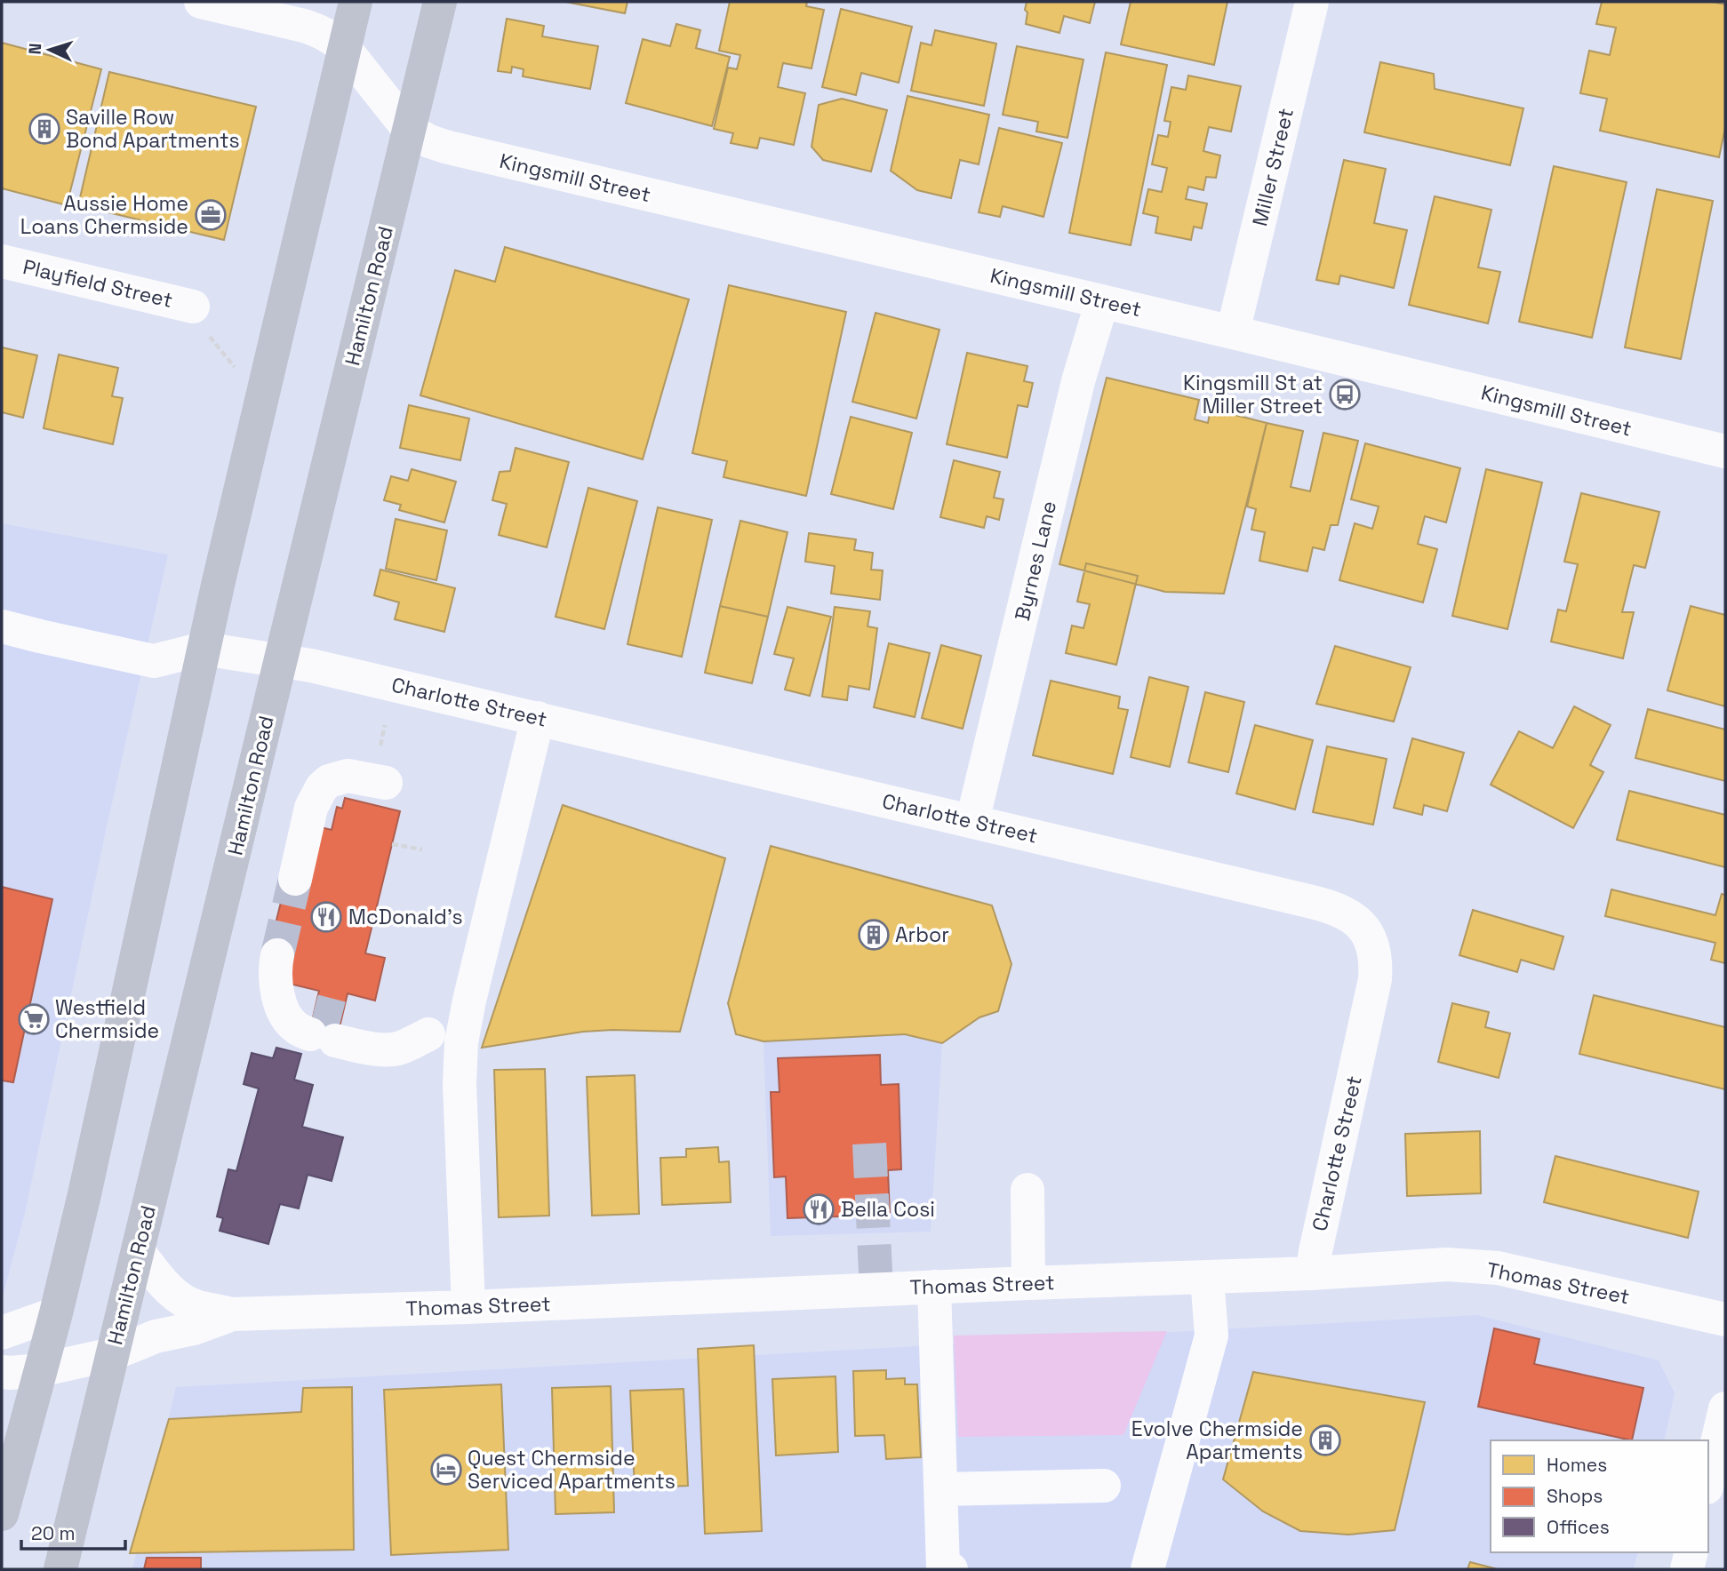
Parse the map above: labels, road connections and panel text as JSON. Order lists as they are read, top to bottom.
{
  "streets": {
    "main road": ["Hamilton Road"],
    "street": [
      "Miller Street",
      "Kingsmill Street",
      "Playfield Street",
      "Byrnes Lane",
      "Charlotte Street",
      "Thomas Street"
    ]
  },
  "crossings": [
    ["Miller Street", "Kingsmill Street"],
    ["Kingsmill Street", "Hamilton Road"],
    ["Kingsmill Street", "Byrnes Lane"],
    ["Hamilton Road", "Charlotte Street"],
    ["Hamilton Road", "Thomas Street"],
    ["Byrnes Lane", "Charlotte Street"],
    ["Charlotte Street", "Thomas Street"]
  ],
  "places": {
    "building": ["Saville Row Bond Apartments", "Arbor", "Evolve Chermside Apartments"],
    "office": ["Aussie Home Loans Chermside"],
    "bus stop": ["Kingsmill St at Miller Street"],
    "restaurant": ["McDonald's", "Bella Cosi"],
    "supermarket": ["Westfield Chermside"],
    "hotel": ["Quest Chermside Serviced Apartments"]
  },
  "legend": ["Homes", "Shops", "Offices"],
  "scale_bar": "20 m",
  "north": "left"
}
